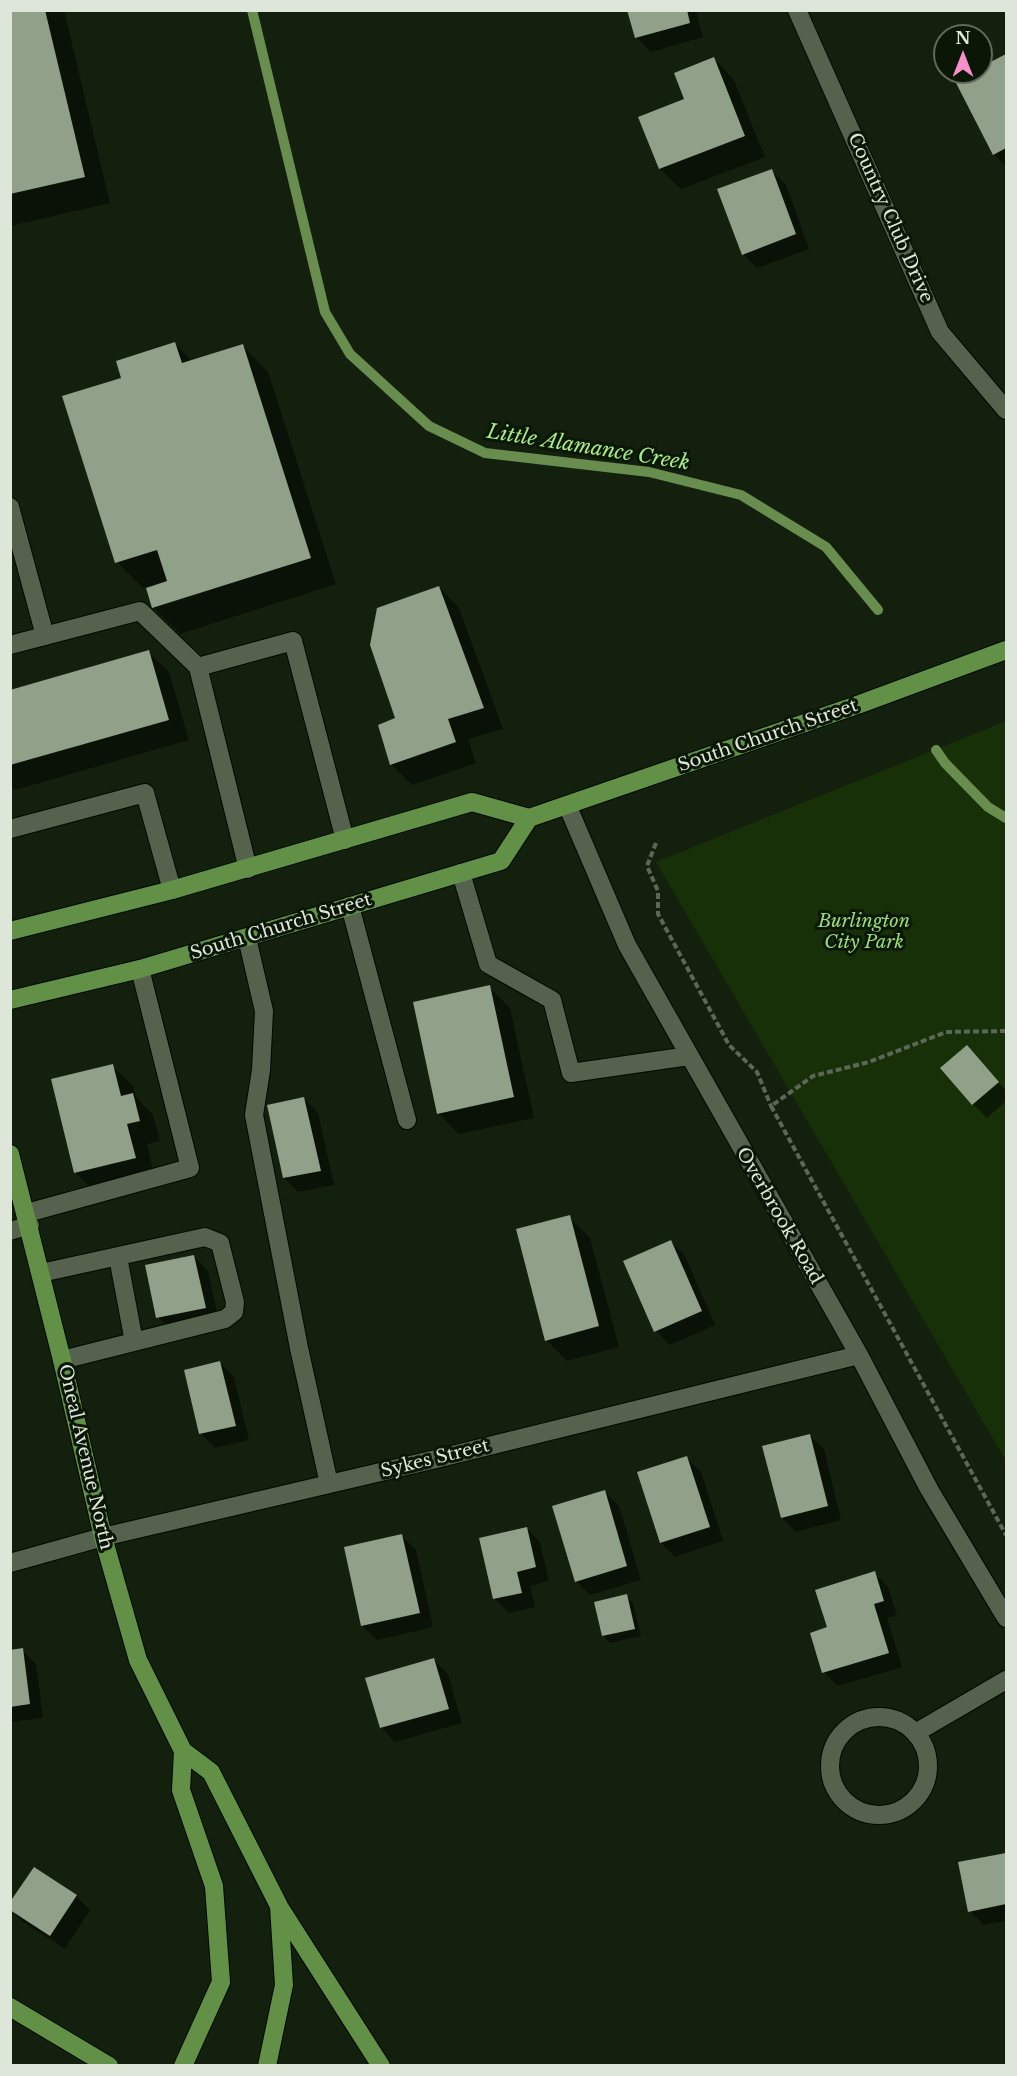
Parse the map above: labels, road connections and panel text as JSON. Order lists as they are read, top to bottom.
{
  "streets": {
    "main road": ["South Church Street", "Oneal Avenue North"],
    "street": ["Country Club Drive", "Overbrook Road", "Sykes Street"]
  },
  "crossings": [
    ["South Church Street", "Overbrook Road"],
    ["Overbrook Road", "Sykes Street"],
    ["Oneal Avenue North", "Sykes Street"]
  ],
  "water": ["Little Alamance Creek"],
  "parks": ["Burlington City Park"],
  "north": "top"
}
